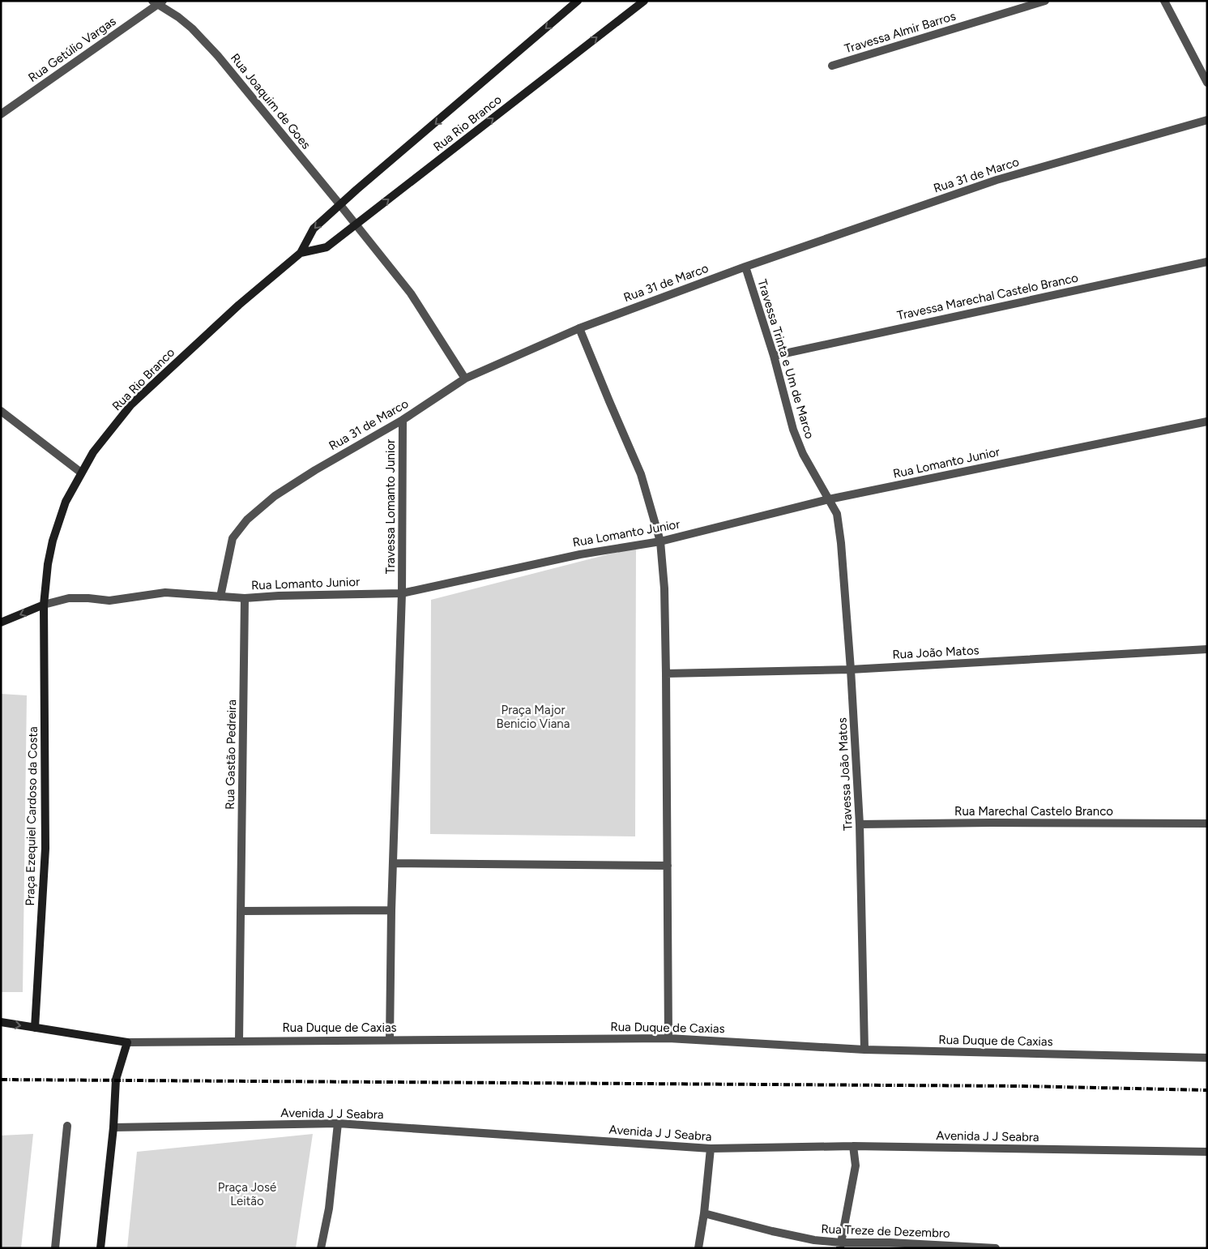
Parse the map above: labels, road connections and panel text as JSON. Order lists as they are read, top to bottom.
{
  "streets": {
    "main road": ["Rua Rio Branco", "Praça Ezequiel Cardoso da Costa"],
    "street": [
      "Travessa Almir Barros",
      "Rua Getúlio Vargas",
      "Rua Joaquim de Goes",
      "Rua 31 de Marco",
      "Travessa Marechal Castelo Branco",
      "Travessa Trinta e Um de Marco",
      "Rua Lomanto Junior",
      "Travessa Lomanto Junior",
      "Rua João Matos",
      "Rua Gastão Pedreira",
      "Travessa João Matos",
      "Rua Marechal Castelo Branco",
      "Rua Duque de Caxias",
      "Avenida J J Seabra",
      "Rua Treze de Dezembro"
    ]
  },
  "crossings": [
    ["Rua Getúlio Vargas", "Rua Joaquim de Goes"],
    ["Rua Joaquim de Goes", "Rua Rio Branco"],
    ["Rua Joaquim de Goes", "Rua 31 de Marco"],
    ["Rua Rio Branco", "Rua Lomanto Junior"],
    ["Rua Rio Branco", "Praça Ezequiel Cardoso da Costa"],
    ["Rua 31 de Marco", "Travessa Trinta e Um de Marco"],
    ["Rua 31 de Marco", "Rua Lomanto Junior"],
    ["Rua 31 de Marco", "Travessa Lomanto Junior"],
    ["Travessa Marechal Castelo Branco", "Travessa Trinta e Um de Marco"],
    ["Travessa Trinta e Um de Marco", "Rua Lomanto Junior"],
    ["Travessa Trinta e Um de Marco", "Travessa João Matos"],
    ["Rua Lomanto Junior", "Travessa Lomanto Junior"],
    ["Rua Lomanto Junior", "Rua Gastão Pedreira"],
    ["Rua Lomanto Junior", "Travessa João Matos"],
    ["Rua Lomanto Junior", "Praça Ezequiel Cardoso da Costa"],
    ["Rua João Matos", "Travessa João Matos"],
    ["Rua Gastão Pedreira", "Rua Duque de Caxias"],
    ["Travessa João Matos", "Rua Marechal Castelo Branco"],
    ["Travessa João Matos", "Rua Duque de Caxias"]
  ],
  "parks": ["Praça Major Benicio Viana", "Praça José Leitão"]
}
